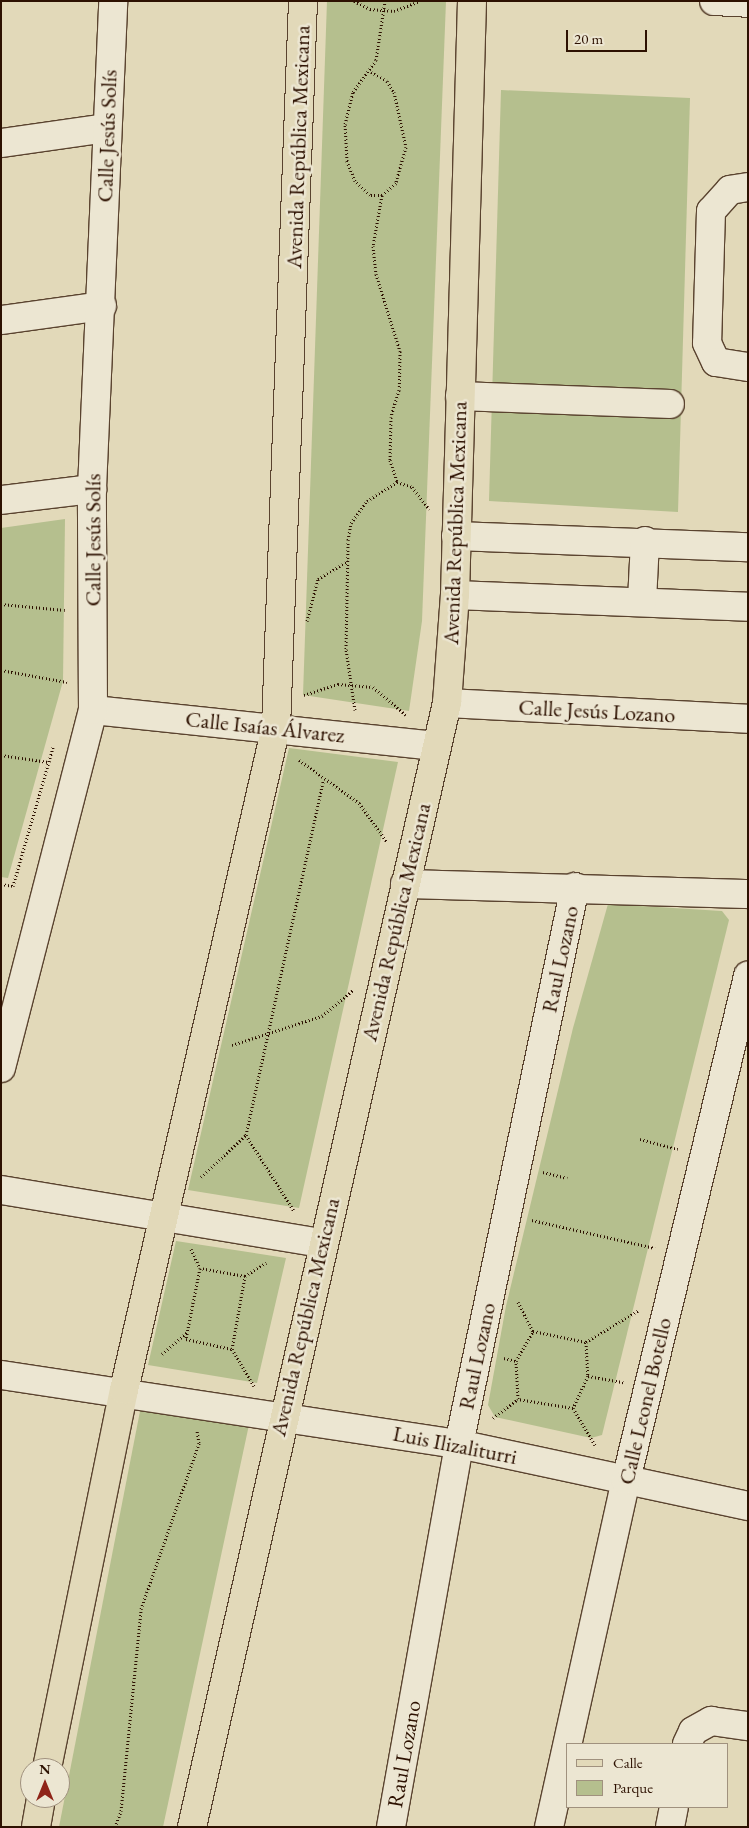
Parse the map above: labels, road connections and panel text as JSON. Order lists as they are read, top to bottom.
{
  "streets": {
    "main road": ["Avenida República Mexicana"],
    "street": [
      "Calle Jesús Solís",
      "Calle Jesús Lozano",
      "Calle Isaías Álvarez",
      "Raul Lozano",
      "Calle Leonel Botello",
      "Luis Ilizaliturri"
    ]
  },
  "crossings": [
    ["Calle Jesús Solís", "Calle Isaías Álvarez"],
    ["Avenida República Mexicana", "Calle Jesús Lozano"],
    ["Avenida República Mexicana", "Calle Isaías Álvarez"],
    ["Avenida República Mexicana", "Luis Ilizaliturri"],
    ["Raul Lozano", "Luis Ilizaliturri"],
    ["Calle Leonel Botello", "Luis Ilizaliturri"]
  ],
  "legend": ["Calle", "Parque"],
  "scale_bar": "20 m",
  "north": "top"
}
